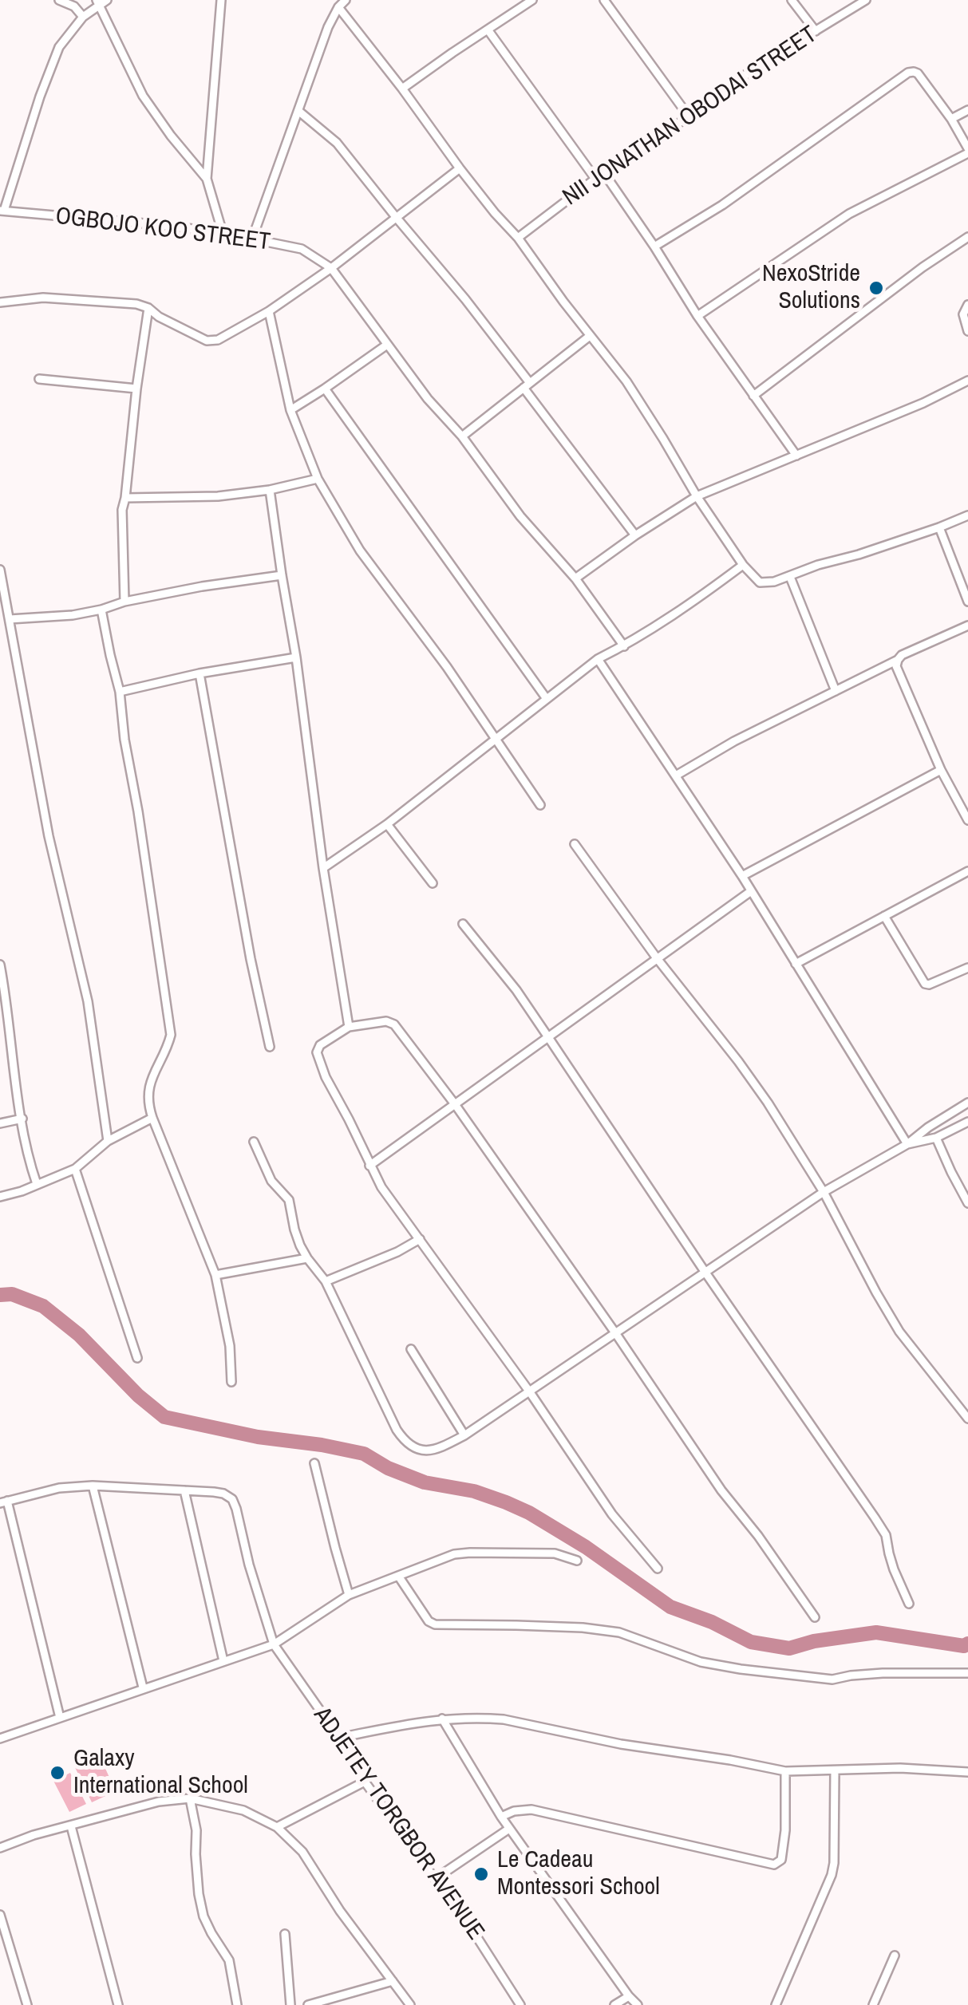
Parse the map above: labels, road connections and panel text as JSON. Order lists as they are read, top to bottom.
{
  "streets": {
    "street": ["NII JONATHAN OBODAI STREET", "OGBOJO KOO STREET", "ADJETEY TORGBOR AVENUE"]
  },
  "places": ["NexoStride Solutions", "Galaxy International School", "Le Cadeau Montessori School"]
}
